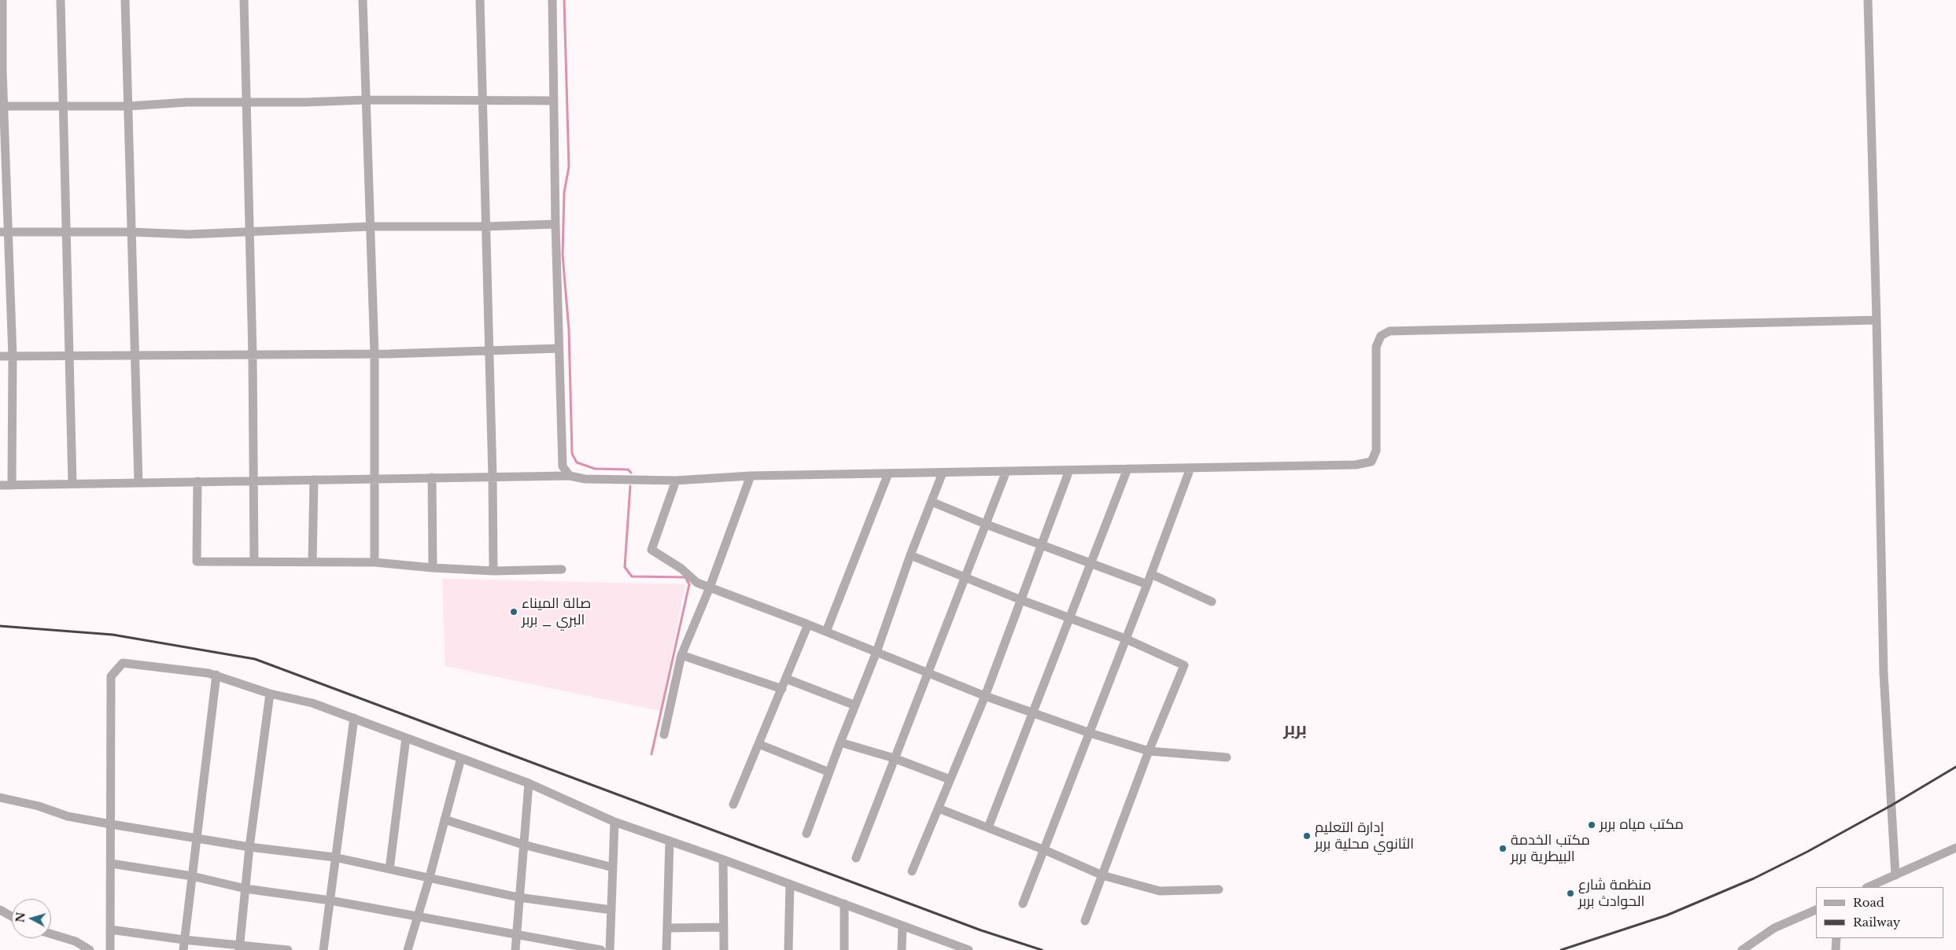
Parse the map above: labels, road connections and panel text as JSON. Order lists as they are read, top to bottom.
{
  "districts": ["بربر"],
  "places": [
    "صالة الميناء البري _ بربر",
    "مكتب مياه بربر",
    "إدارة التعليم الثانوي محلية بربر",
    "مكتب الخدمة البيطرية بربر",
    "منظمة شارع الحوادث بربر"
  ],
  "legend": ["Road", "Railway"],
  "north": "left"
}
